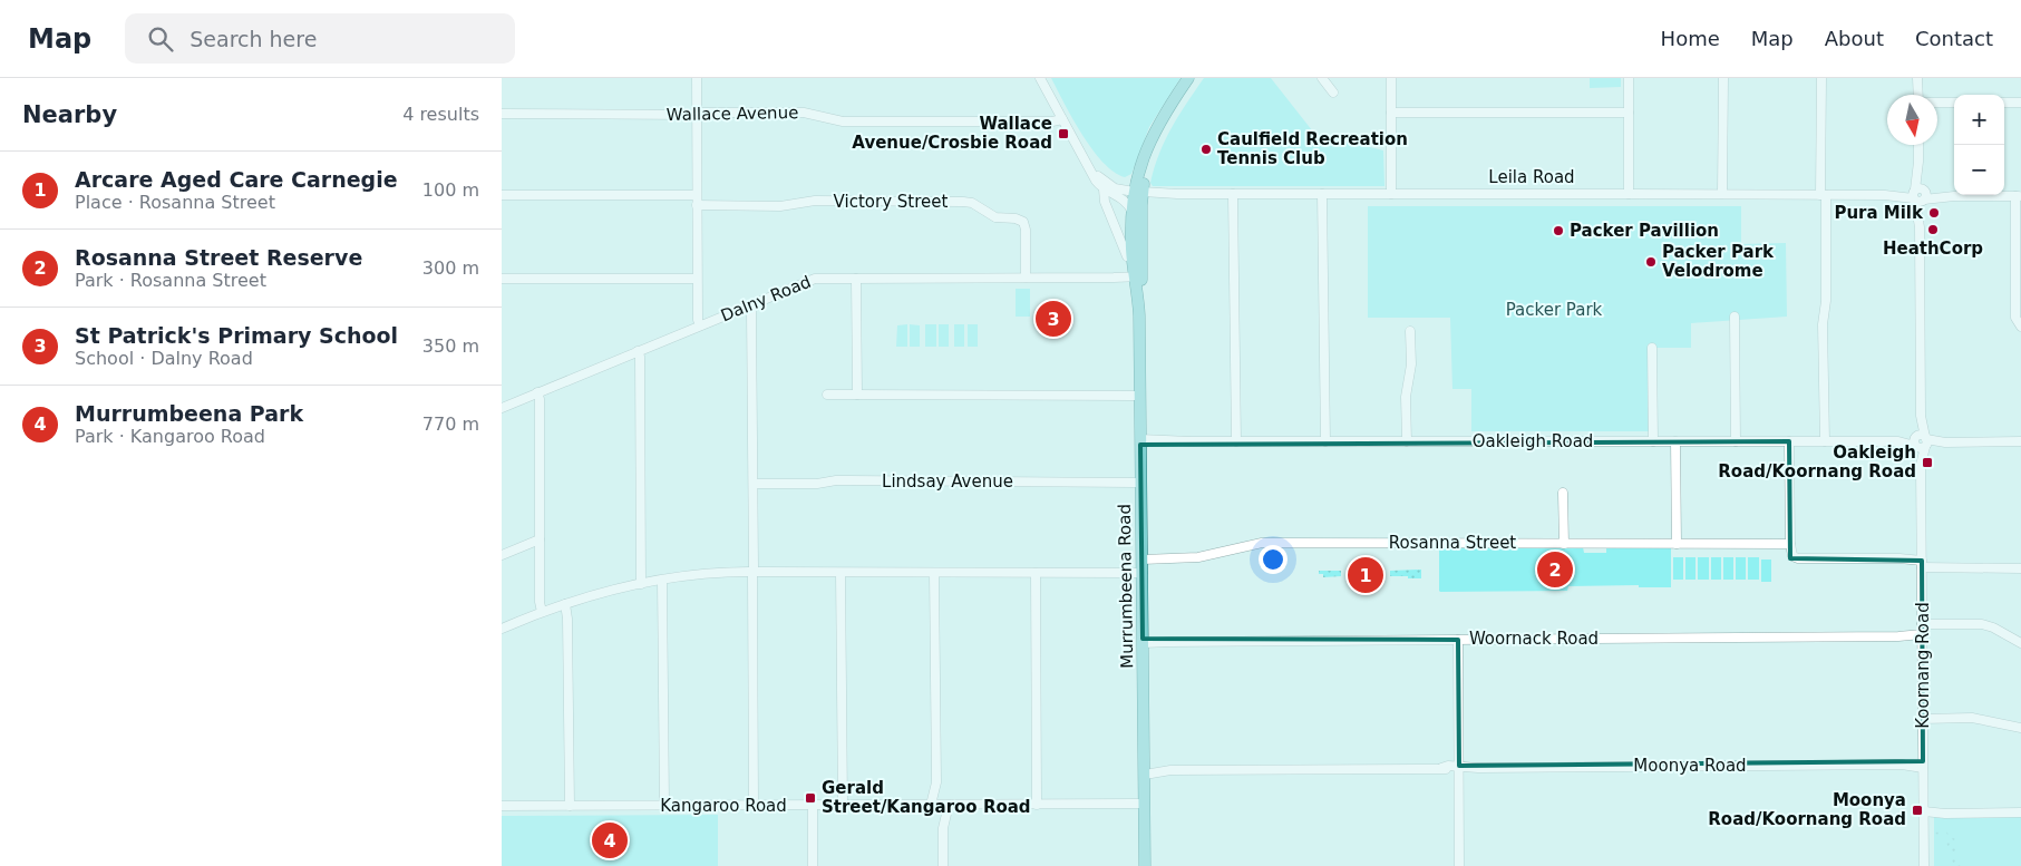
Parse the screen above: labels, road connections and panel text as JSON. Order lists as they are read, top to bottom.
{
  "streets": {
    "main road": ["Murrumbeena Road"],
    "street": [
      "Wallace Avenue",
      "Leila Road",
      "Victory Street",
      "Dalny Road",
      "Oakleigh Road",
      "Lindsay Avenue",
      "Rosanna Street",
      "Woornack Road",
      "Koornang Road",
      "Moonya Road",
      "Kangaroo Road"
    ]
  },
  "crossings": [
    ["Leila Road", "Murrumbeena Road"],
    ["Leila Road", "Koornang Road"],
    ["Victory Street", "Dalny Road"],
    ["Dalny Road", "Murrumbeena Road"],
    ["Oakleigh Road", "Murrumbeena Road"],
    ["Oakleigh Road", "Koornang Road"],
    ["Lindsay Avenue", "Murrumbeena Road"],
    ["Rosanna Street", "Murrumbeena Road"],
    ["Murrumbeena Road", "Woornack Road"],
    ["Murrumbeena Road", "Moonya Road"],
    ["Murrumbeena Road", "Kangaroo Road"],
    ["Woornack Road", "Koornang Road"],
    ["Koornang Road", "Moonya Road"]
  ],
  "parks": ["Packer Park"],
  "places": {
    "transit": [
      "Wallace Avenue/Crosbie Road",
      "Oakleigh Road/Koornang Road",
      "Gerald Street/Kangaroo Road",
      "Moonya Road/Koornang Road"
    ],
    "other": [
      "Caulfield Recreation Tennis Club",
      "Pura Milk",
      "HeathCorp",
      "Packer Pavillion",
      "Packer Park Velodrome"
    ]
  },
  "north": "bottom",
  "page": {
    "header": "Map",
    "search": "Search here",
    "nav": [
      "Home",
      "Map",
      "About",
      "Contact"
    ],
    "heading": ["Nearby", "4 results"],
    "map_buttons": ["+", "−"],
    "list": [
      {
        "mark": "1",
        "name": "Arcare Aged Care Carnegie",
        "note": "Place · Rosanna Street",
        "value": "100 m"
      },
      {
        "mark": "2",
        "name": "Rosanna Street Reserve",
        "note": "Park · Rosanna Street",
        "value": "300 m"
      },
      {
        "mark": "3",
        "name": "St Patrick's Primary School",
        "note": "School · Dalny Road",
        "value": "350 m"
      },
      {
        "mark": "4",
        "name": "Murrumbeena Park",
        "note": "Park · Kangaroo Road",
        "value": "770 m"
      }
    ],
    "pins": [
      "3",
      "2",
      "1",
      "4"
    ]
  }
}
